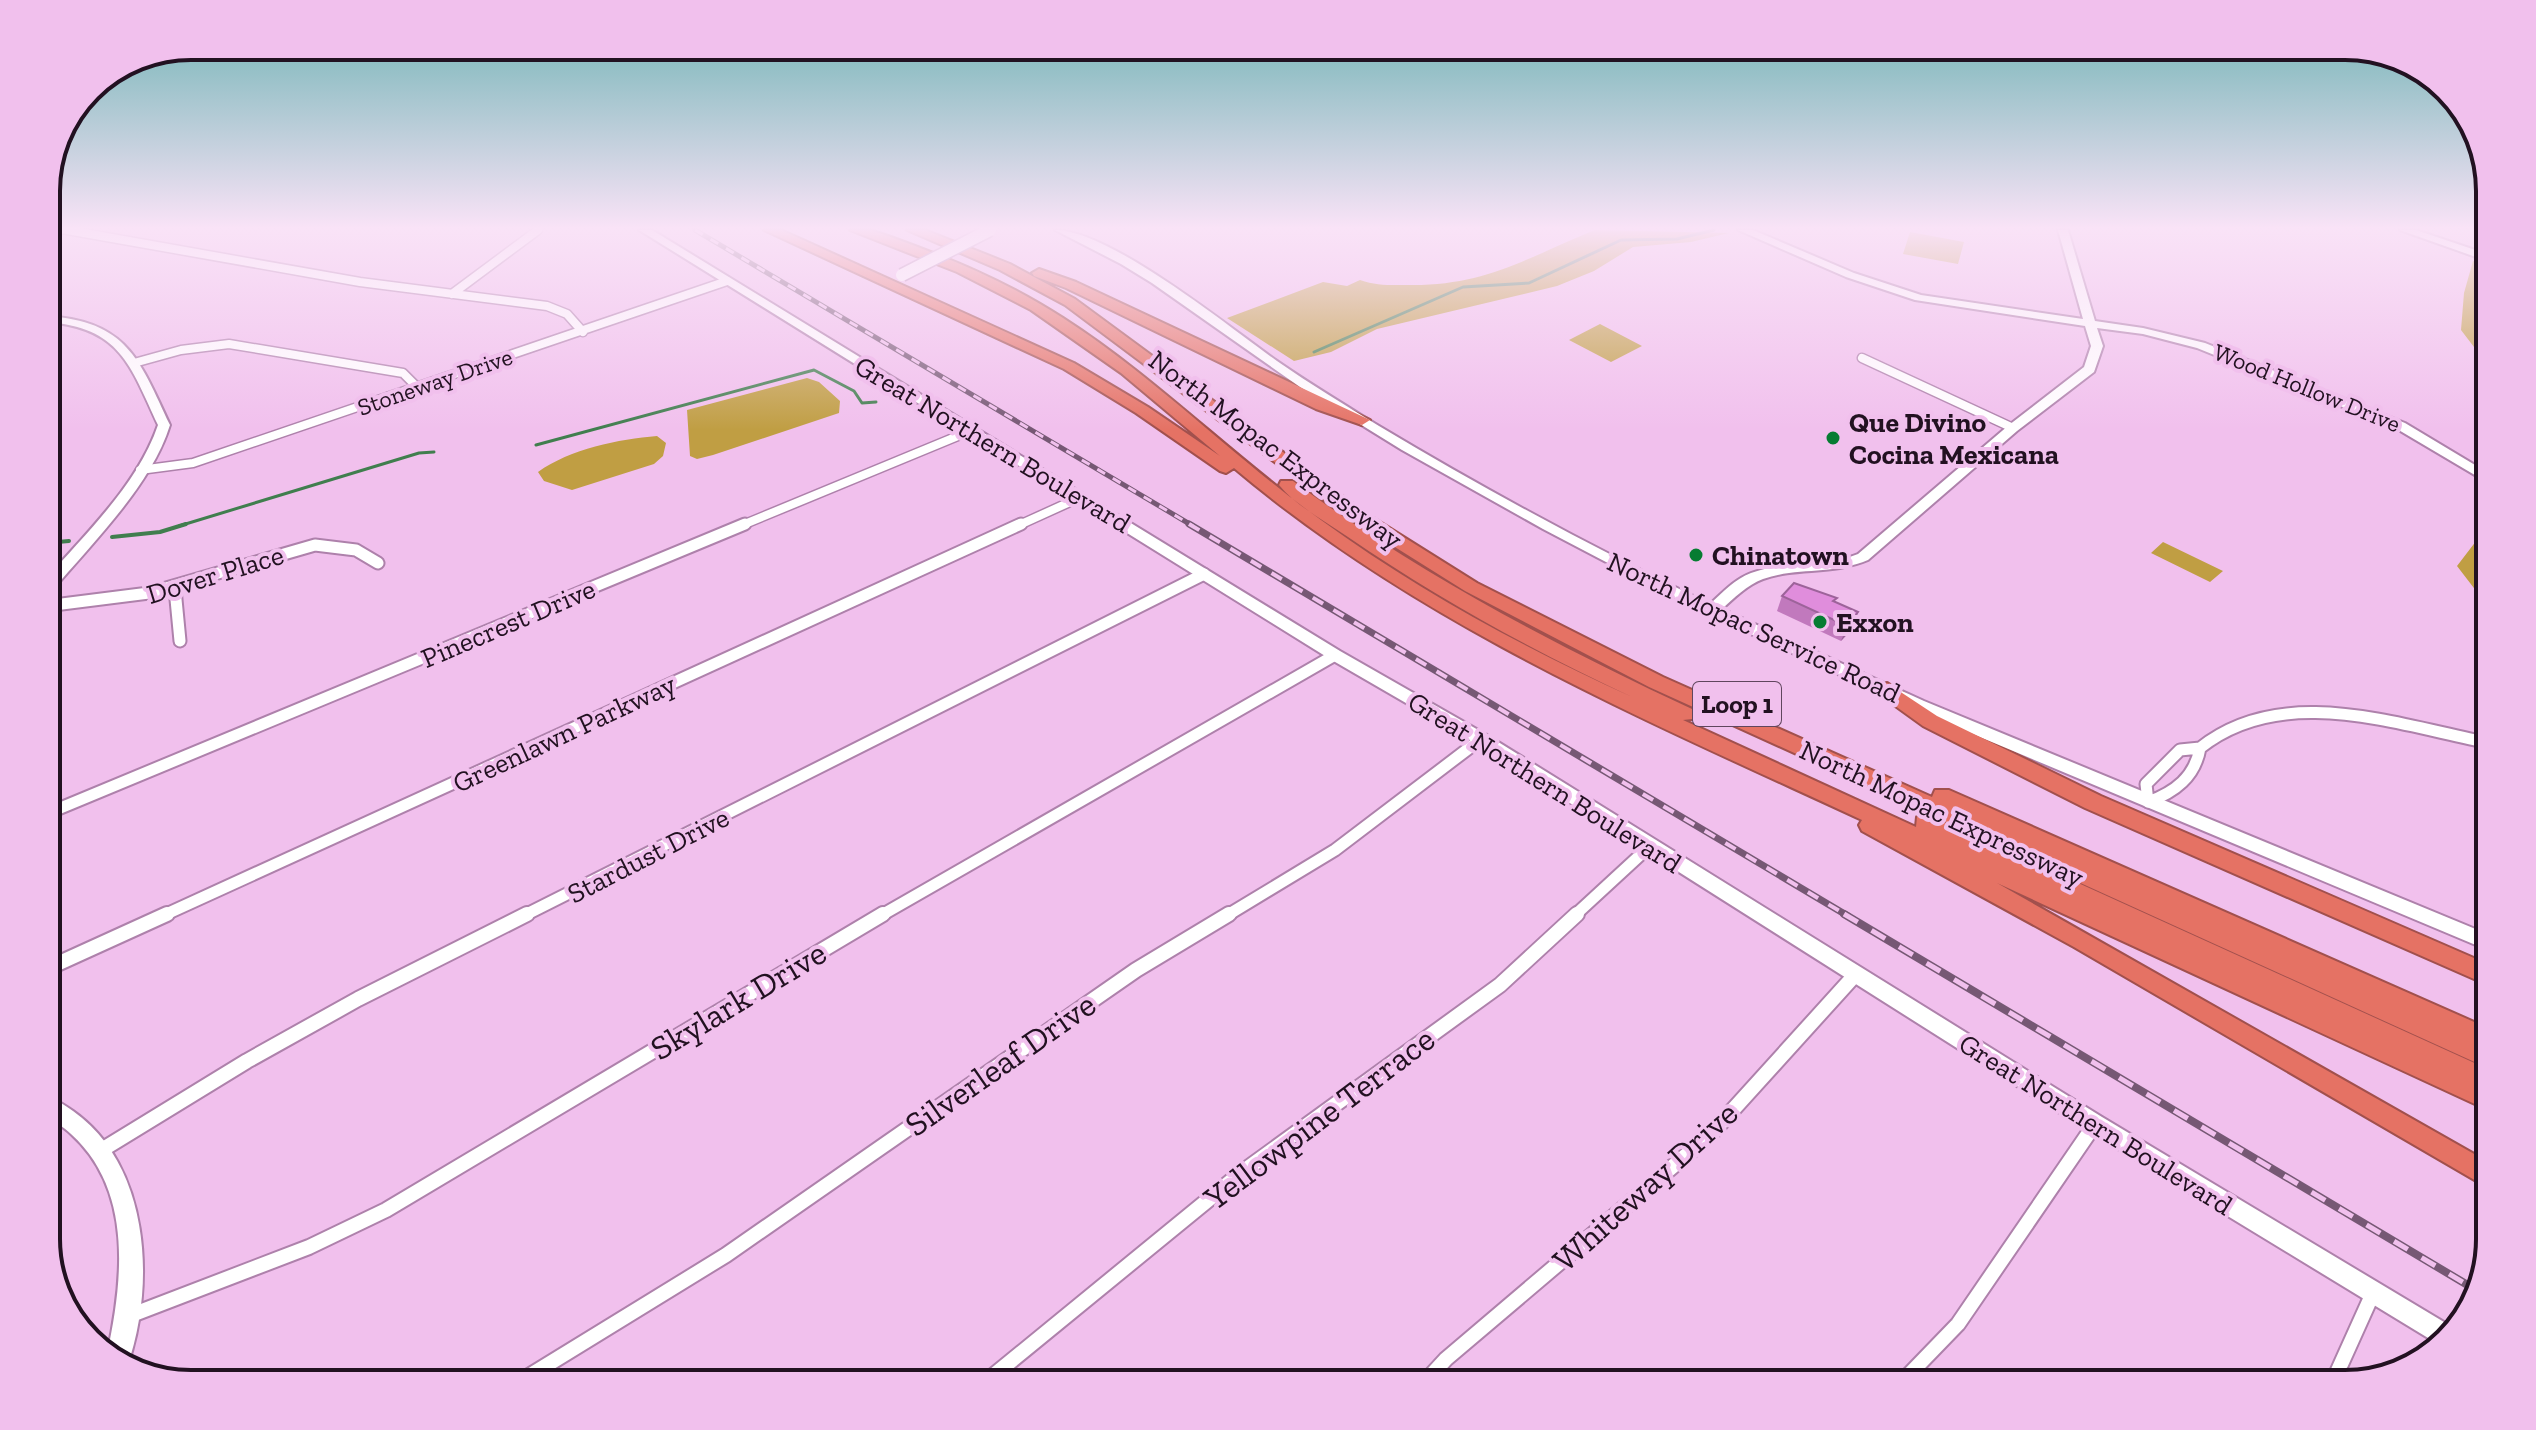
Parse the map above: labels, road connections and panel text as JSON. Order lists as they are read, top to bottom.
{
  "streets": {
    "highway": ["North Mopac Expressway", "Loop 1"],
    "street": [
      "Stoneway Drive",
      "Wood Hollow Drive",
      "Great Northern Boulevard",
      "Dover Place",
      "Pinecrest Drive",
      "North Mopac Service Road",
      "Greenlawn Parkway",
      "Stardust Drive",
      "Skylark Drive",
      "Silverleaf Drive",
      "Yellowpine Terrace",
      "Whiteway Drive"
    ]
  },
  "crossings": [
    ["Great Northern Boulevard", "Pinecrest Drive"],
    ["Great Northern Boulevard", "Greenlawn Parkway"],
    ["Great Northern Boulevard", "Stardust Drive"],
    ["Great Northern Boulevard", "Skylark Drive"],
    ["Great Northern Boulevard", "Silverleaf Drive"],
    ["Great Northern Boulevard", "Yellowpine Terrace"],
    ["Great Northern Boulevard", "Whiteway Drive"]
  ],
  "places": ["Que Divino Cocina Mexicana", "Chinatown", "Exxon"]
}
